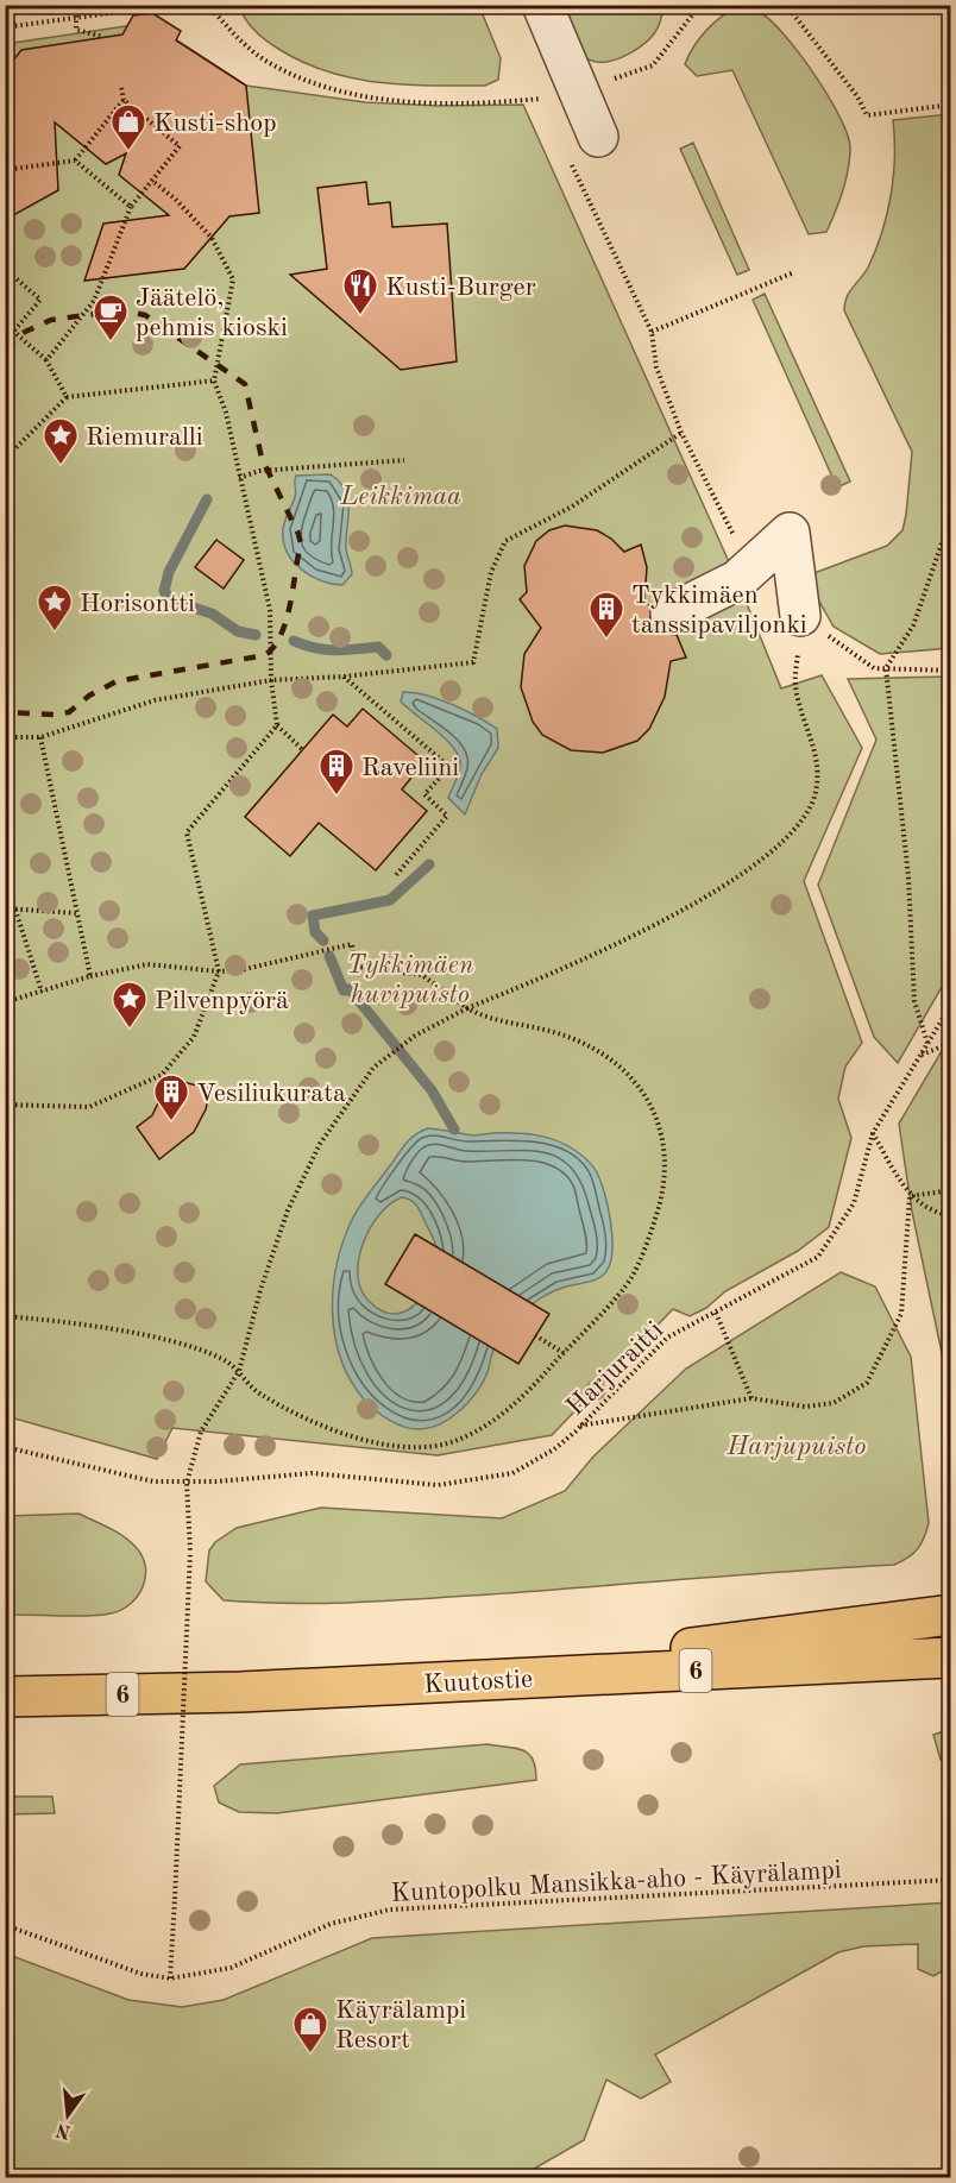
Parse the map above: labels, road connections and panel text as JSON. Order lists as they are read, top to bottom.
{
  "streets": {
    "highway": ["6", "Kuutostie"],
    "path": ["Harjuraitti", "Kuntopolku Mansikka-aho - Käyrälampi"]
  },
  "parks": ["Leikkimaa", "Tykkimäen huvipuisto", "Harjupuisto"],
  "places": {
    "shop": ["Kusti-shop", "Käyrälampi Resort"],
    "restaurant": ["Kusti-Burger"],
    "cafe": ["Jäätelö, pehmis kioski"],
    "place": ["Riemuralli", "Horisontti", "Pilvenpyörä"],
    "building": ["Tykkimäen tanssipaviljonki", "Raveliini", "Vesiliukurata"]
  },
  "north": "bottom"
}
